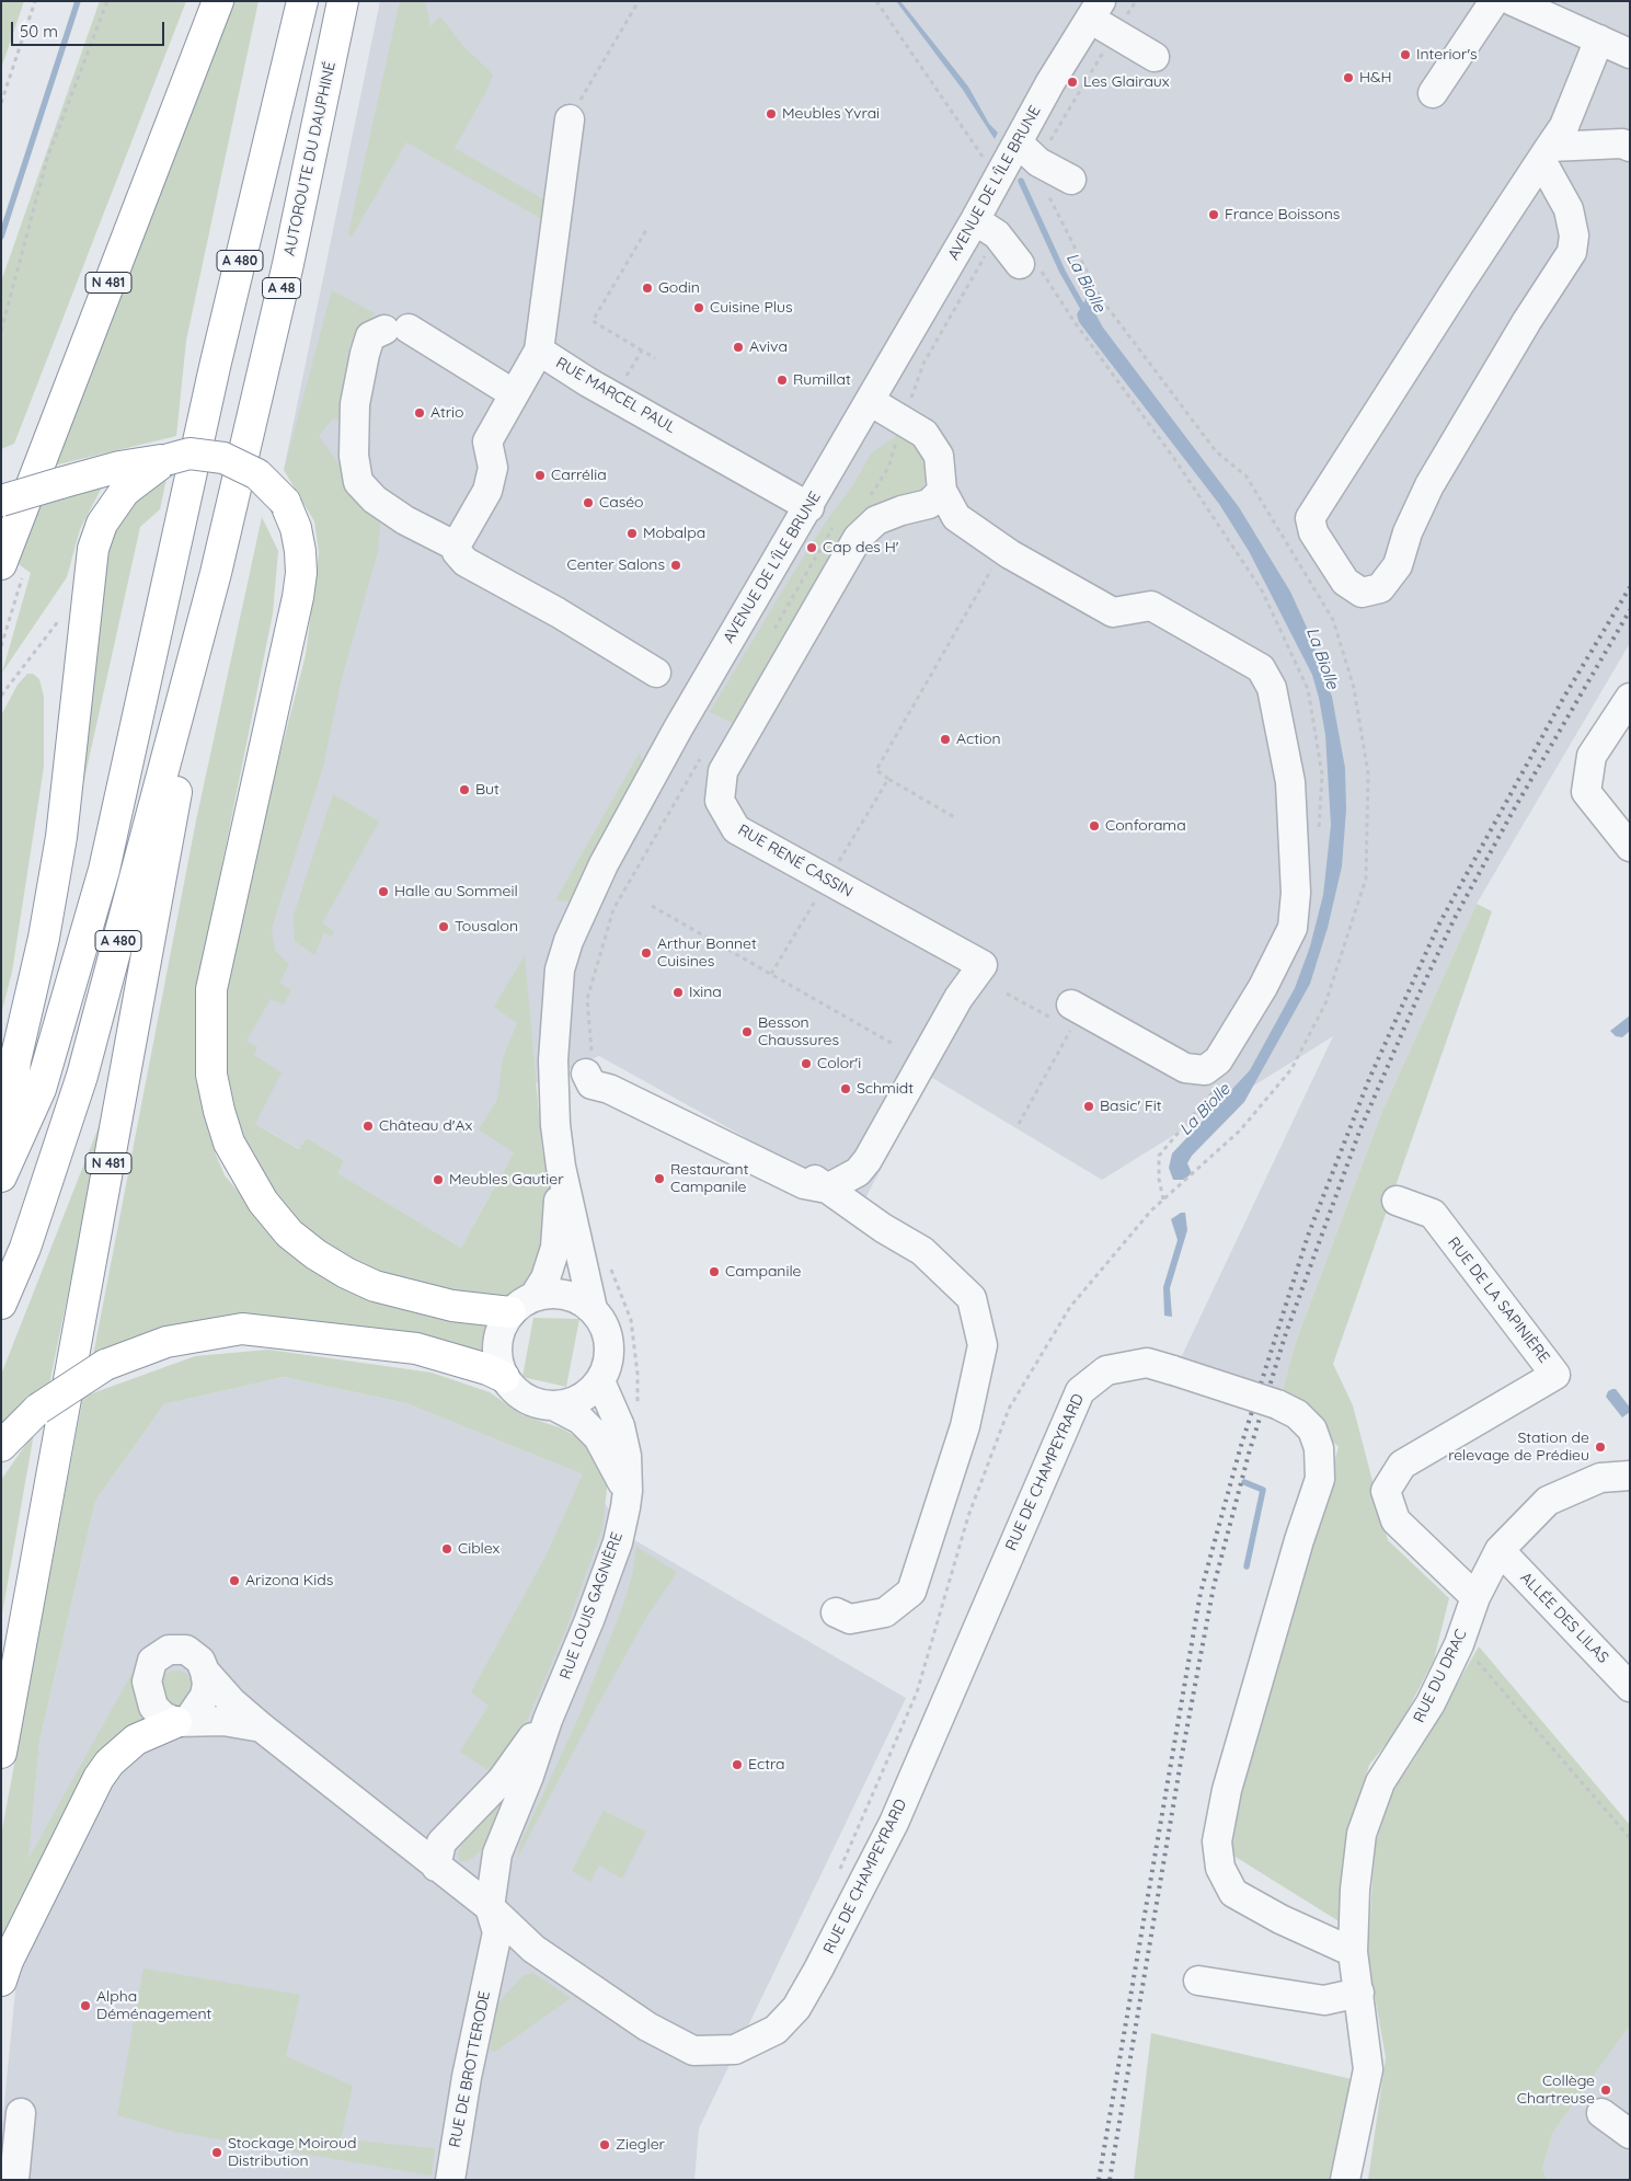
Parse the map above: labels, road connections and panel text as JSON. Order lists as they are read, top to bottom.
{
  "streets": {
    "highway": [
      "AUTOROUTE DU DAUPHINÉ",
      "A 480",
      "N 481",
      "A 48"
    ],
    "street": [
      "AVENUE DE L'ÎLE BRUNE",
      "RUE MARCEL PAUL",
      "RUE RENÉ CASSIN",
      "RUE DE LA SAPINIÈRE",
      "RUE DE CHAMPEYRARD",
      "RUE LOUIS GAGNIÈRE",
      "ALLÉE DES LILAS",
      "RUE DU DRAC",
      "RUE DE BROTTERODE"
    ]
  },
  "crossings": [
    ["AUTOROUTE DU DAUPHINÉ", "A 480"],
    ["AUTOROUTE DU DAUPHINÉ", "N 481"],
    ["AVENUE DE L'ÎLE BRUNE", "RUE MARCEL PAUL"],
    ["AVENUE DE L'ÎLE BRUNE", "RUE LOUIS GAGNIÈRE"],
    ["A 480", "N 481"],
    ["RUE DE LA SAPINIÈRE", "RUE DU DRAC"],
    ["RUE DE CHAMPEYRARD", "RUE LOUIS GAGNIÈRE"],
    ["RUE DE CHAMPEYRARD", "RUE DU DRAC"],
    ["RUE DE CHAMPEYRARD", "RUE DE BROTTERODE"],
    ["RUE LOUIS GAGNIÈRE", "RUE DE BROTTERODE"],
    ["ALLÉE DES LILAS", "RUE DU DRAC"]
  ],
  "water": ["La Biolle"],
  "places": [
    "Interior's",
    "H&H",
    "Les Glairaux",
    "Meubles Yvrai",
    "France Boissons",
    "Godin",
    "Cuisine Plus",
    "Aviva",
    "Rumillat",
    "Atrio",
    "Carrélia",
    "Caséo",
    "Mobalpa",
    "Cap des H'",
    "Center Salons",
    "Action",
    "But",
    "Conforama",
    "Halle au Sommeil",
    "Tousalon",
    "Arthur Bonnet Cuisines",
    "Ixina",
    "Besson Chaussures",
    "Color'i",
    "Schmidt",
    "Basic' Fit",
    "Château d'Ax",
    "Restaurant Campanile",
    "Meubles Gautier",
    "Campanile",
    "Station de relevage de Prédieu",
    "Ciblex",
    "Arizona Kids",
    "Ectra",
    "Alpha Déménagement",
    "Collège Chartreuse",
    "Ziegler",
    "Stockage Moiroud Distribution"
  ],
  "scale_bar": "50 m"
}
